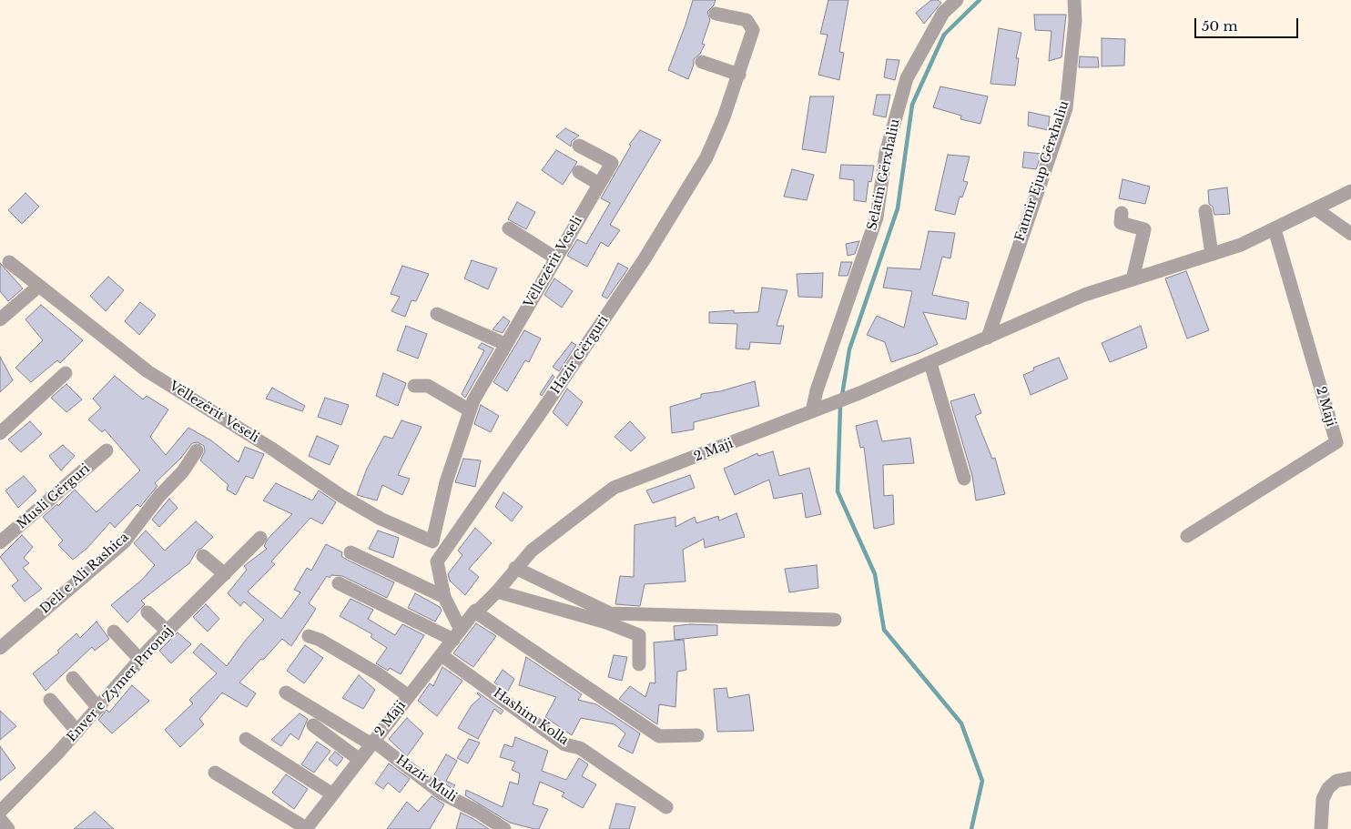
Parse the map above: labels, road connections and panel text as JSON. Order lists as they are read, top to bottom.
{
  "streets": {
    "street": [
      "Fatmir Ejup Gërxhaliu",
      "Selatin Gërxhaliu",
      "Vëllezërit Veseli",
      "Hazir Gërguri",
      "2 Maji",
      "Musli Gërguri",
      "Deli e Ali Rashica",
      "Enver e Zymer Prronaj",
      "Hashim Kolla",
      "Hazir Muli"
    ]
  },
  "crossings": [
    ["Fatmir Ejup Gërxhaliu", "2 Maji"],
    ["Selatin Gërxhaliu", "2 Maji"],
    ["Vëllezërit Veseli", "Hazir Gërguri"],
    ["2 Maji", "Hashim Kolla"],
    ["2 Maji", "Hazir Muli"]
  ],
  "scale_bar": "50 m"
}
